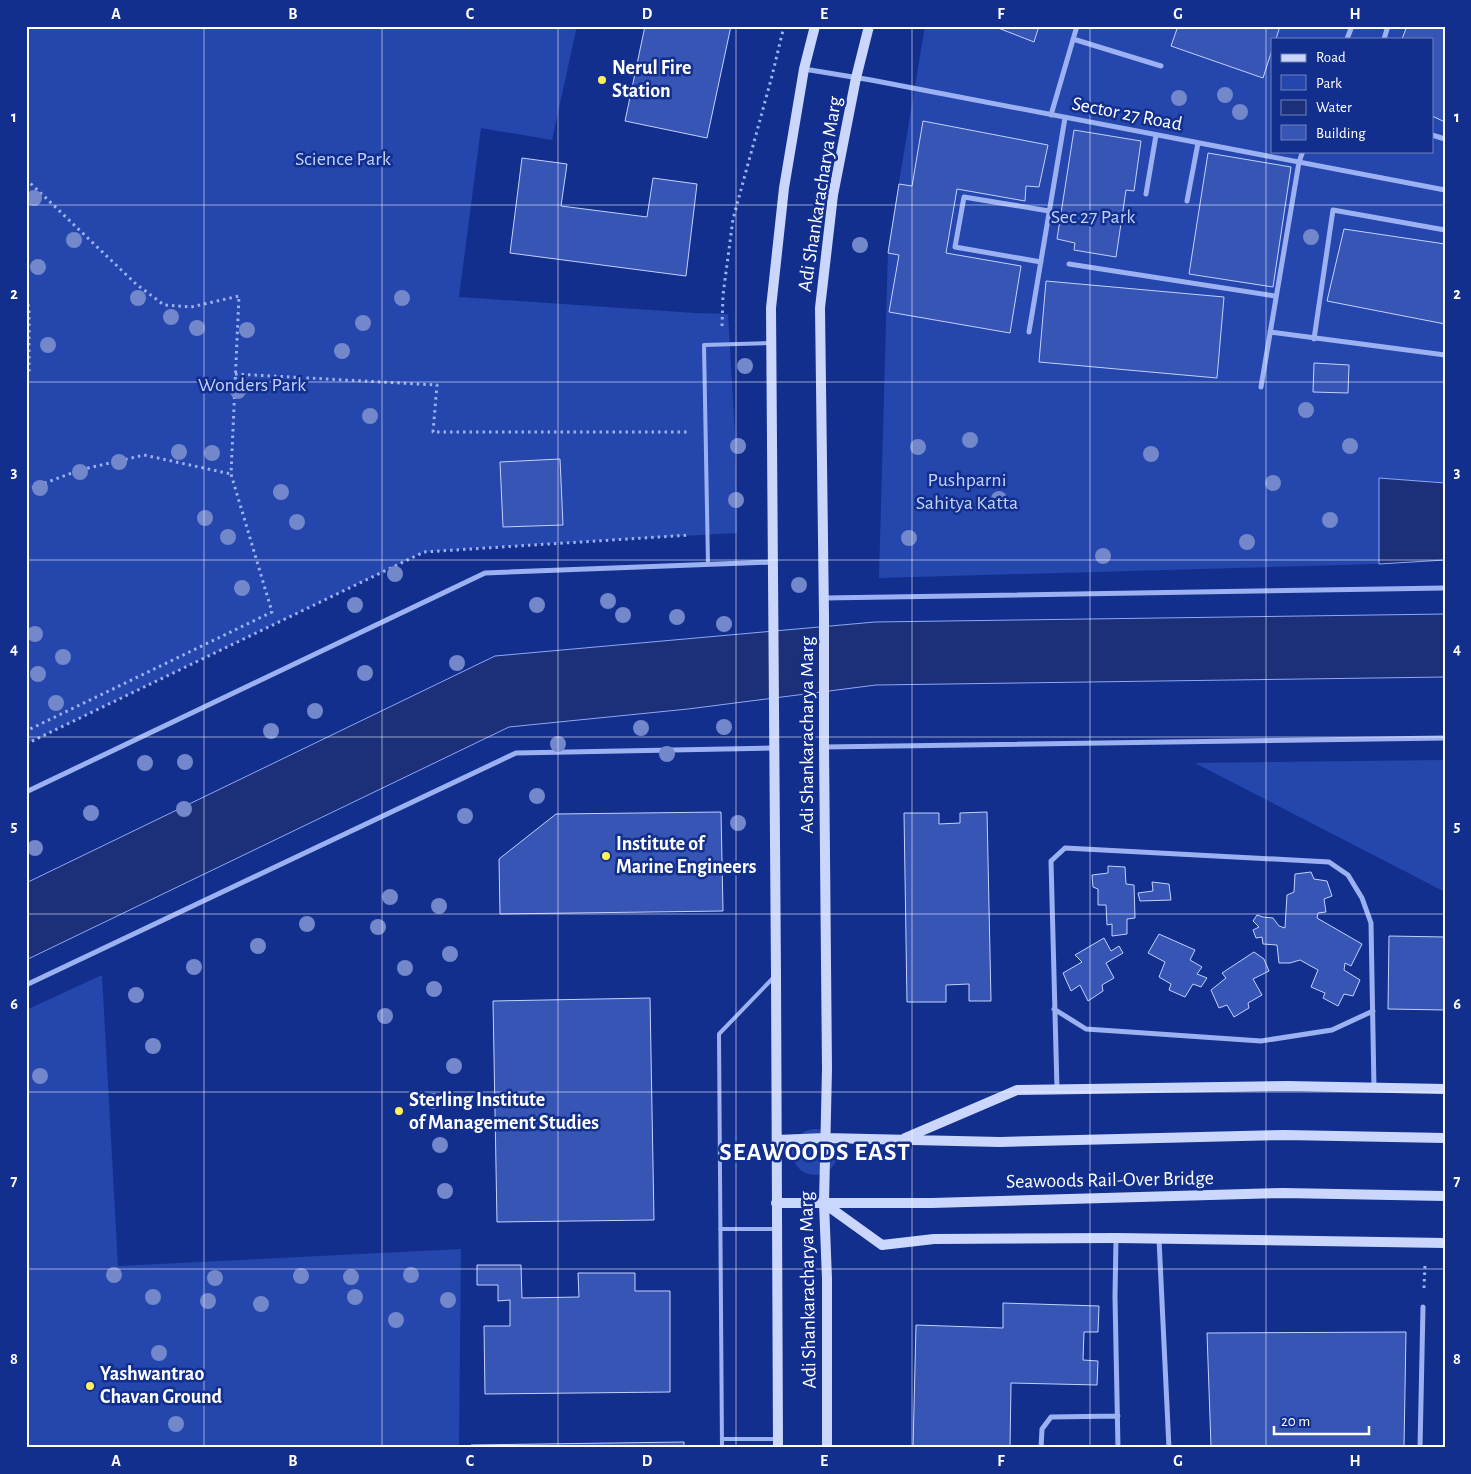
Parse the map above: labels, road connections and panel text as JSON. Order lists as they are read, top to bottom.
{
  "streets": {
    "main road": ["Adi Shankaracharya Marg", "Seawoods Rail-Over Bridge"],
    "street": ["Sector 27 Road"]
  },
  "crossings": [
    ["Sector 27 Road", "Adi Shankaracharya Marg"],
    ["Adi Shankaracharya Marg", "Seawoods Rail-Over Bridge"]
  ],
  "districts": ["SEAWOODS EAST"],
  "parks": [
    "Science Park",
    "Sec 27 Park",
    "Wonders Park",
    "Pushparni Sahitya Katta"
  ],
  "places": [
    "Nerul Fire Station",
    "Institute of Marine Engineers",
    "Sterling Institute of Management Studies",
    "Yashwantrao Chavan Ground"
  ],
  "legend": [
    "Road",
    "Park",
    "Water",
    "Building"
  ],
  "scale_bar": "20 m",
  "grid": {
    "columns": [
      "A",
      "B",
      "C",
      "D",
      "E",
      "F",
      "G",
      "H"
    ],
    "rows": [
      "1",
      "2",
      "3",
      "4",
      "5",
      "6",
      "7",
      "8"
    ]
  }
}
